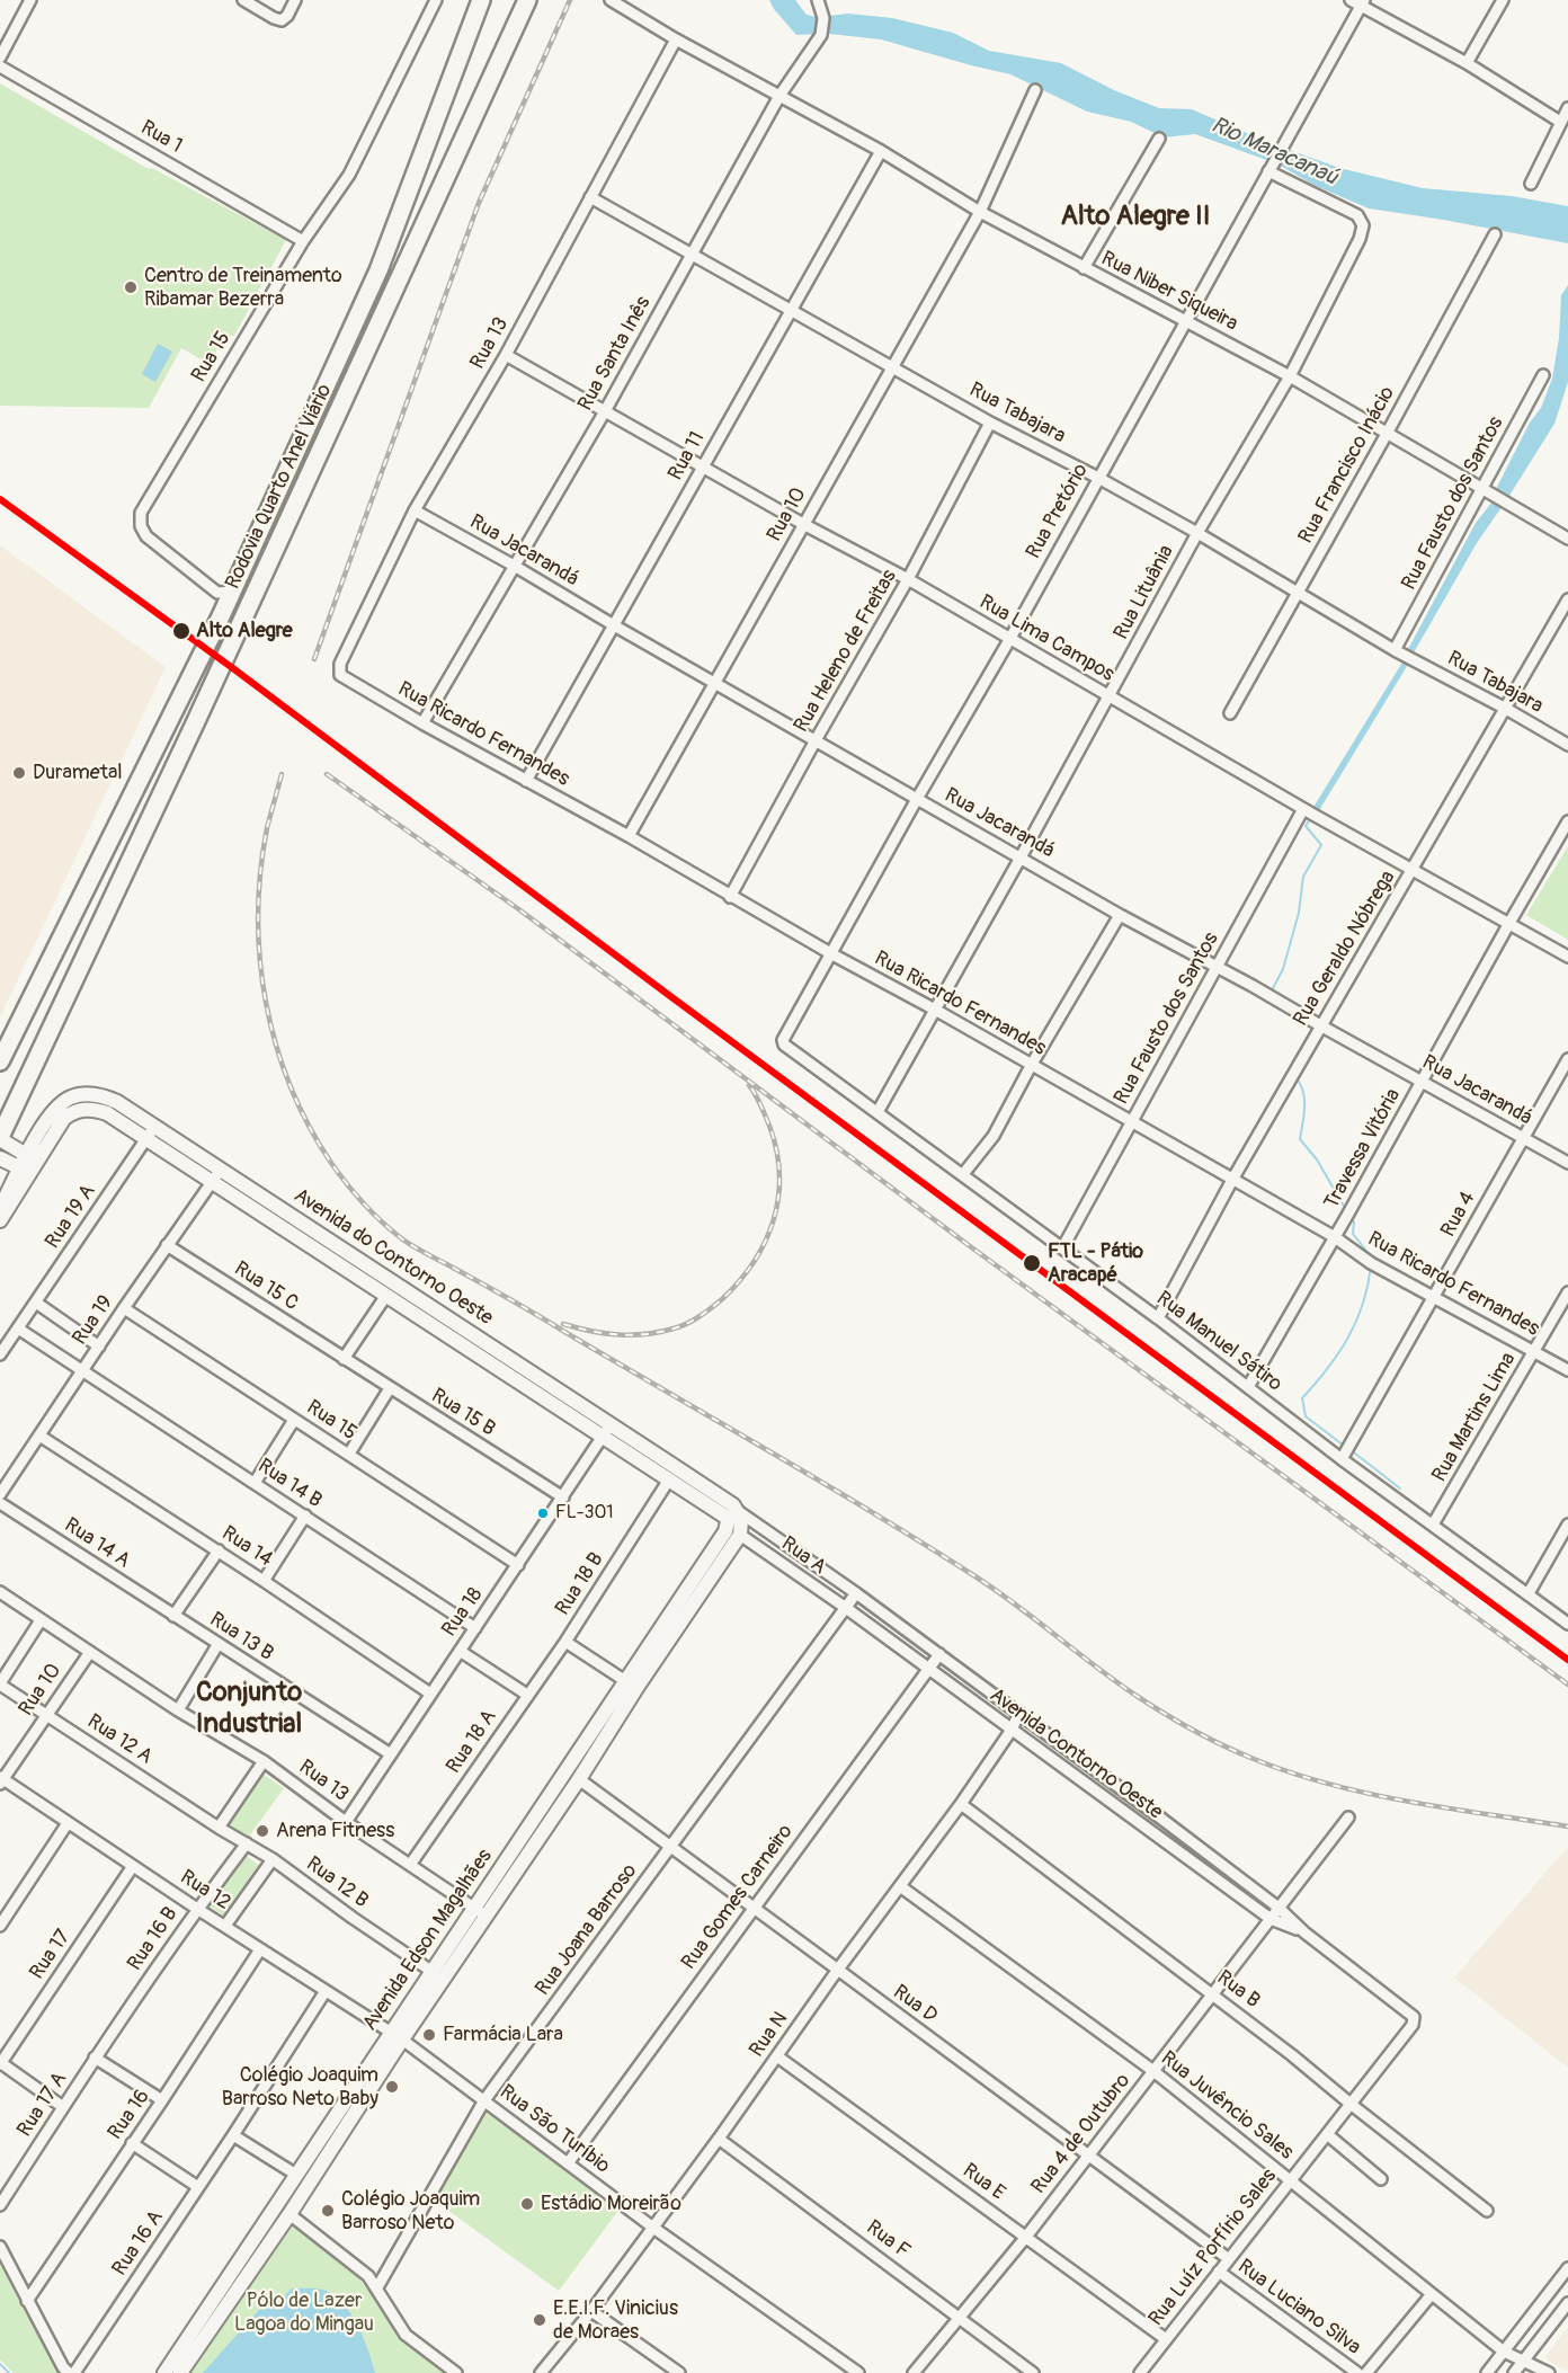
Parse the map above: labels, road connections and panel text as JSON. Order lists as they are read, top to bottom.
{
  "streets": {
    "highway": ["Rodovia Quarto Anel Viário"],
    "street": [
      "Rua 1",
      "Rua Niber Siqueira",
      "Rua 13",
      "Rua Santa Inês",
      "Rua 15",
      "Rua Tabajara",
      "Rua 11",
      "Rua Francisco Inácio",
      "Rua Fausto dos Santos",
      "Rua Pretório",
      "Rua 10",
      "Rua Jacarandá",
      "Rua Lituânia",
      "Rua Lima Campos",
      "Rua Heleno de Freitas",
      "Rua Ricardo Fernandes",
      "Rua Geraldo Nóbrega",
      "Travessa Vitória",
      "Rua 4",
      "Rua 19 A",
      "Avenida do Contorno Oeste",
      "Rua 15 C",
      "Rua 19",
      "Rua Manuel Sátiro",
      "Rua 15 B",
      "Rua Martins Lima",
      "Rua 14 B",
      "Rua 14 A",
      "Rua 14",
      "Rua A",
      "Rua 18 B",
      "Rua 18",
      "Rua 13 B",
      "Rua 12 A",
      "Rua 18 A",
      "Avenida Contorno Oeste",
      "Rua 12 B",
      "Rua 12",
      "Rua Gomes Carneiro",
      "Rua Joana Barroso",
      "Rua 16 B",
      "Avenida Edson Magalhães",
      "Rua 17",
      "Rua B",
      "Rua D",
      "Rua N",
      "Rua 17 A",
      "Rua Juvêncio Sales",
      "Rua 16",
      "Rua São Turíbio",
      "Rua 4 de Outubro",
      "Rua E",
      "Rua F",
      "Rua 16 A",
      "Rua Luíz Porfírio Sales",
      "Rua Luciano Silva"
    ]
  },
  "crossings": [
    ["Rua 1", "Rua 15"],
    ["Rua Niber Siqueira", "Rua 13"],
    ["Rua Niber Siqueira", "Rua Santa Inês"],
    ["Rua Niber Siqueira", "Rua 11"],
    ["Rua Niber Siqueira", "Rua Francisco Inácio"],
    ["Rua Niber Siqueira", "Rua Fausto dos Santos"],
    ["Rua Niber Siqueira", "Rua Pretório"],
    ["Rua Niber Siqueira", "Rua 10"],
    ["Rua Niber Siqueira", "Rua Lituânia"],
    ["Rua 13", "Rua Tabajara"],
    ["Rua 13", "Rua 10"],
    ["Rua 13", "Rua Jacarandá"],
    ["Rua 13", "Rua Lima Campos"],
    ["Rua 13", "Rua Ricardo Fernandes"],
    ["Rua 13", "Rua 18"],
    ["Rua 13", "Rua 18 A"],
    ["Rua 13", "Avenida Edson Magalhães"],
    ["Rua Santa Inês", "Rua Tabajara"],
    ["Rua Santa Inês", "Rua Jacarandá"],
    ["Rua Santa Inês", "Rua Lima Campos"],
    ["Rua Santa Inês", "Rua Ricardo Fernandes"],
    ["Rua 15", "Rodovia Quarto Anel Viário"],
    ["Rua 15", "Rua 19"],
    ["Rua 15", "Rua 18"],
    ["Rua Tabajara", "Rua 11"],
    ["Rua Tabajara", "Rua Francisco Inácio"],
    ["Rua Tabajara", "Rua Fausto dos Santos"],
    ["Rua Tabajara", "Rua Pretório"],
    ["Rua Tabajara", "Rua 10"],
    ["Rua Tabajara", "Rua Lituânia"],
    ["Rua Tabajara", "Rua Heleno de Freitas"],
    ["Rua Tabajara", "Rua Geraldo Nóbrega"],
    ["Rua 11", "Rua Jacarandá"],
    ["Rua 11", "Rua Lima Campos"],
    ["Rua 11", "Rua Ricardo Fernandes"],
    ["Rua Fausto dos Santos", "Rua Jacarandá"],
    ["Rua Fausto dos Santos", "Rua Lima Campos"],
    ["Rua Fausto dos Santos", "Rua Ricardo Fernandes"],
    ["Rua Fausto dos Santos", "Rua Manuel Sátiro"],
    ["Rua Pretório", "Rua Jacarandá"],
    ["Rua Pretório", "Rua Lituânia"],
    ["Rua Pretório", "Rua Lima Campos"],
    ["Rua Pretório", "Rua Ricardo Fernandes"],
    ["Rua Pretório", "Rua Manuel Sátiro"],
    ["Rua 10", "Rua Jacarandá"],
    ["Rua 10", "Rua Lima Campos"],
    ["Rua 10", "Rua Ricardo Fernandes"],
    ["Rua 10", "Rua 12 A"],
    ["Rua 10", "Rua 12"],
    ["Rua Jacarandá", "Rua Lituânia"],
    ["Rua Jacarandá", "Rua Heleno de Freitas"],
    ["Rua Jacarandá", "Rua Geraldo Nóbrega"],
    ["Rua Jacarandá", "Travessa Vitória"],
    ["Rua Jacarandá", "Rua 4"],
    ["Rua Lituânia", "Rua Lima Campos"],
    ["Rua Lituânia", "Rua Ricardo Fernandes"],
    ["Rua Lituânia", "Rua Manuel Sátiro"],
    ["Rua Lima Campos", "Rua Heleno de Freitas"],
    ["Rua Lima Campos", "Rua Geraldo Nóbrega"],
    ["Rua Lima Campos", "Travessa Vitória"],
    ["Rua Heleno de Freitas", "Rua Ricardo Fernandes"],
    ["Rua Ricardo Fernandes", "Rua Geraldo Nóbrega"],
    ["Rua Ricardo Fernandes", "Travessa Vitória"],
    ["Rua Ricardo Fernandes", "Rua 4"],
    ["Rua Ricardo Fernandes", "Rua Martins Lima"],
    ["Rua Geraldo Nóbrega", "Rua Manuel Sátiro"],
    ["Travessa Vitória", "Rua Manuel Sátiro"],
    ["Rua 4", "Rua Manuel Sátiro"],
    ["Rua 19 A", "Avenida do Contorno Oeste"],
    ["Rua 19 A", "Rua 14 B"],
    ["Avenida do Contorno Oeste", "Rua 19"],
    ["Avenida do Contorno Oeste", "Rua 18 B"],
    ["Avenida do Contorno Oeste", "Rua 18"],
    ["Avenida do Contorno Oeste", "Avenida Contorno Oeste"],
    ["Avenida do Contorno Oeste", "Avenida Edson Magalhães"],
    ["Rua 15 C", "Rua 19"],
    ["Rua 15 C", "Rua 15 B"],
    ["Rua 19", "Rua 14 B"],
    ["Rua 19", "Rua 14"],
    ["Rua Manuel Sátiro", "Rua Martins Lima"],
    ["Rua 15 B", "Rua 18"],
    ["Rua 14 B", "Rua 18"],
    ["Rua 14 A", "Rua 13 B"],
    ["Rua 14", "Rua 18"],
    ["Rua A", "Avenida Contorno Oeste"],
    ["Rua A", "Rua Joana Barroso"],
    ["Rua A", "Avenida Edson Magalhães"],
    ["Rua 18 B", "Rua 18 A"],
    ["Rua 18", "Rua 13 B"],
    ["Rua 12 A", "Rua 12 B"],
    ["Avenida Contorno Oeste", "Rua Gomes Carneiro"],
    ["Avenida Contorno Oeste", "Rua Joana Barroso"],
    ["Avenida Contorno Oeste", "Rua N"],
    ["Avenida Contorno Oeste", "Rua 4 de Outubro"],
    ["Avenida Contorno Oeste", "Rua Luíz Porfírio Sales"],
    ["Rua 12 B", "Rua 16 B"],
    ["Rua 12 B", "Avenida Edson Magalhães"],
    ["Rua 12", "Rua 16 B"],
    ["Rua 12", "Avenida Edson Magalhães"],
    ["Rua 12", "Rua 17"],
    ["Rua 12", "Rua 16"],
    ["Rua 12", "Rua São Turíbio"],
    ["Rua Gomes Carneiro", "Rua D"],
    ["Rua Gomes Carneiro", "Rua São Turíbio"],
    ["Rua Joana Barroso", "Rua D"],
    ["Rua Joana Barroso", "Rua São Turíbio"],
    ["Rua 16 B", "Rua 17 A"],
    ["Avenida Edson Magalhães", "Rua D"],
    ["Avenida Edson Magalhães", "Rua São Turíbio"],
    ["Rua B", "Rua N"],
    ["Rua B", "Rua 4 de Outubro"],
    ["Rua B", "Rua Luíz Porfírio Sales"],
    ["Rua D", "Rua N"],
    ["Rua D", "Rua 4 de Outubro"],
    ["Rua D", "Rua Luíz Porfírio Sales"],
    ["Rua N", "Rua Juvêncio Sales"],
    ["Rua N", "Rua São Turíbio"],
    ["Rua N", "Rua E"],
    ["Rua N", "Rua F"],
    ["Rua Juvêncio Sales", "Rua 4 de Outubro"],
    ["Rua Juvêncio Sales", "Rua Luíz Porfírio Sales"],
    ["Rua Juvêncio Sales", "Rua Luciano Silva"],
    ["Rua 4 de Outubro", "Rua E"],
    ["Rua 4 de Outubro", "Rua F"],
    ["Rua E", "Rua Luíz Porfírio Sales"],
    ["Rua Luíz Porfírio Sales", "Rua Luciano Silva"]
  ],
  "districts": ["Alto Alegre II", "Conjunto Industrial"],
  "water": ["Rio Maracanaú"],
  "parks": ["Pólo de Lazer Lagoa do Mingau"],
  "places": [
    "Centro de Treinamento Ribamar Bezerra",
    "Alto Alegre",
    "Durametal",
    "FTL - Pátio Aracapé",
    "FL-301",
    "Arena Fitness",
    "Farmácia Lara",
    "Colégio Joaquim Barroso Neto Baby",
    "Estádio Moreirão",
    "Colégio Joaquim Barroso Neto",
    "E.E.I.F. Vinicius de Moraes"
  ]
}
